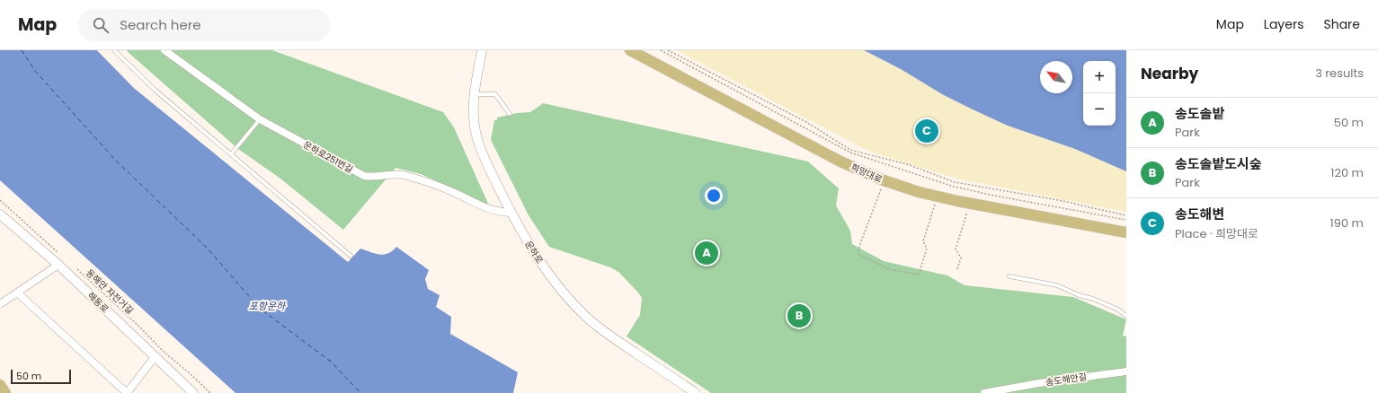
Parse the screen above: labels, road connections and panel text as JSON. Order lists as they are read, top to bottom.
{
  "streets": {
    "main road": ["희망대로"],
    "street": [
      "운하로251번길",
      "운하로",
      "해동로",
      "송도해안길"
    ],
    "path": ["동해안 자전거길"]
  },
  "crossings": [
    ["운하로251번길", "운하로"]
  ],
  "water": ["포항운하"],
  "scale_bar": "50 m",
  "north": "top left",
  "page": {
    "header": "Map",
    "search": "Search here",
    "nav": ["Map", "Layers", "Share"],
    "heading": ["Nearby", "3 results"],
    "map_buttons": ["+", "−"],
    "list": [
      {
        "mark": "A",
        "name": "송도솔밭",
        "note": "Park",
        "value": "50 m"
      },
      {
        "mark": "B",
        "name": "송도솔밭도시숲",
        "note": "Park",
        "value": "120 m"
      },
      {
        "mark": "C",
        "name": "송도해변",
        "note": "Place · 희망대로",
        "value": "190 m"
      }
    ],
    "pins": ["C", "A", "B"],
    "scale": "50 m"
  }
}
